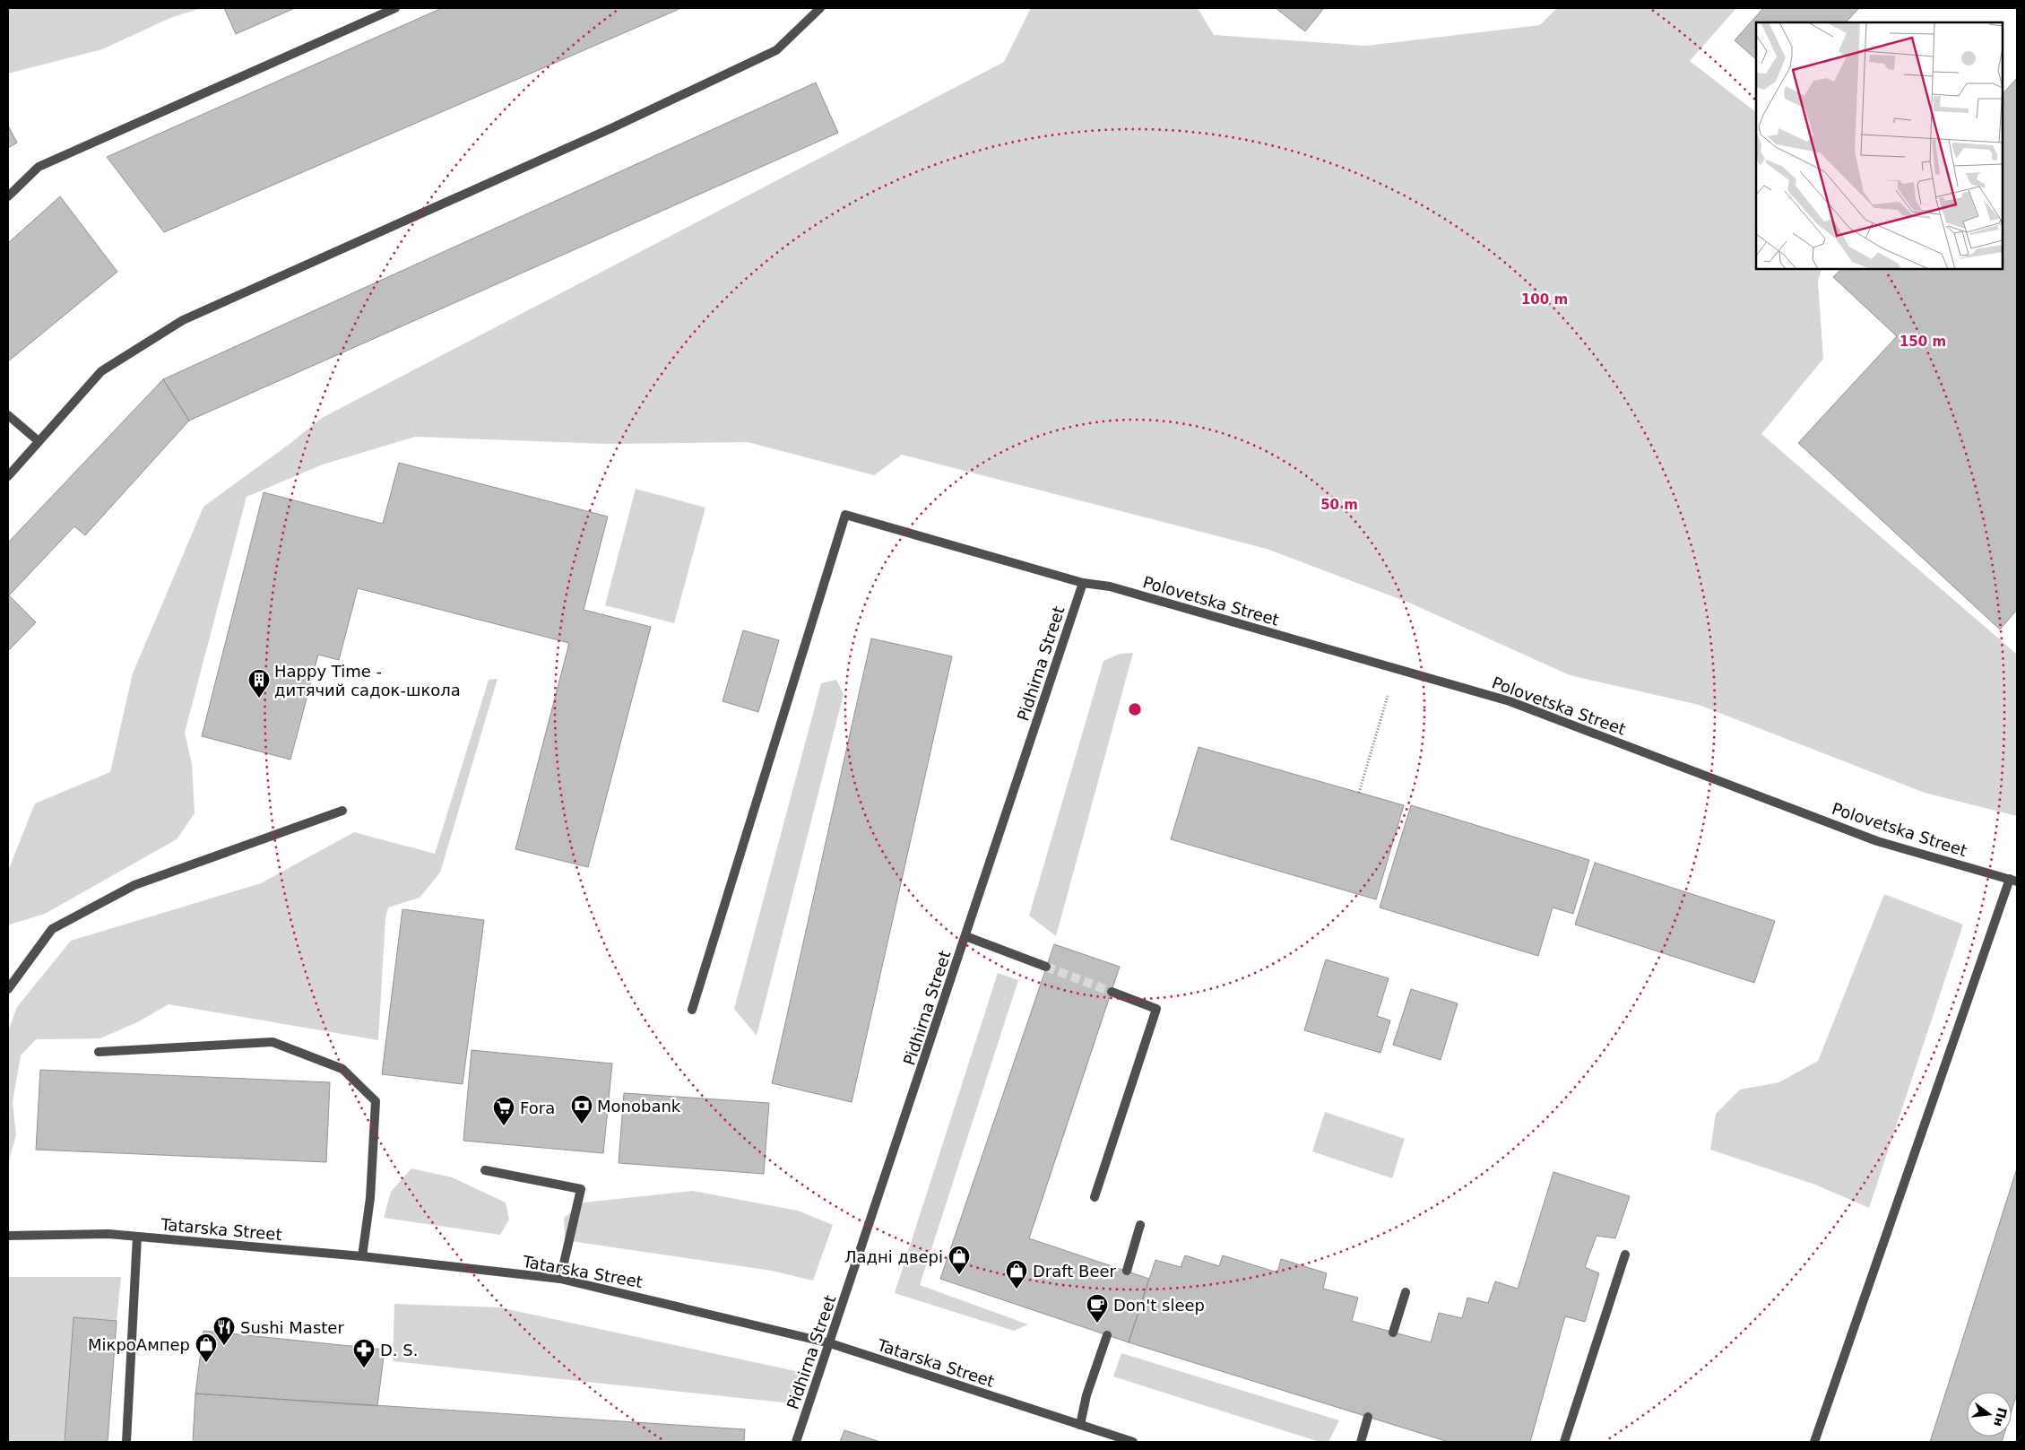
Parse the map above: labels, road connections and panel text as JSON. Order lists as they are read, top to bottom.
{
  "streets": {
    "street": ["Polovetska Street", "Pidhirna Street", "Tatarska Street"]
  },
  "crossings": [
    ["Polovetska Street", "Pidhirna Street"],
    ["Pidhirna Street", "Tatarska Street"]
  ],
  "places": {
    "building": ["Happy Time - дитячий садок-школа"],
    "bank": ["Monobank"],
    "supermarket": ["Fora"],
    "shop": ["Ладні двері", "Draft Beer", "МікроАмпер"],
    "cafe": ["Don't sleep"],
    "restaurant": ["Sushi Master"],
    "pharmacy": ["D. S."]
  },
  "north": "right",
  "rings": ["100 m", "150 m", "50 m"]
}
